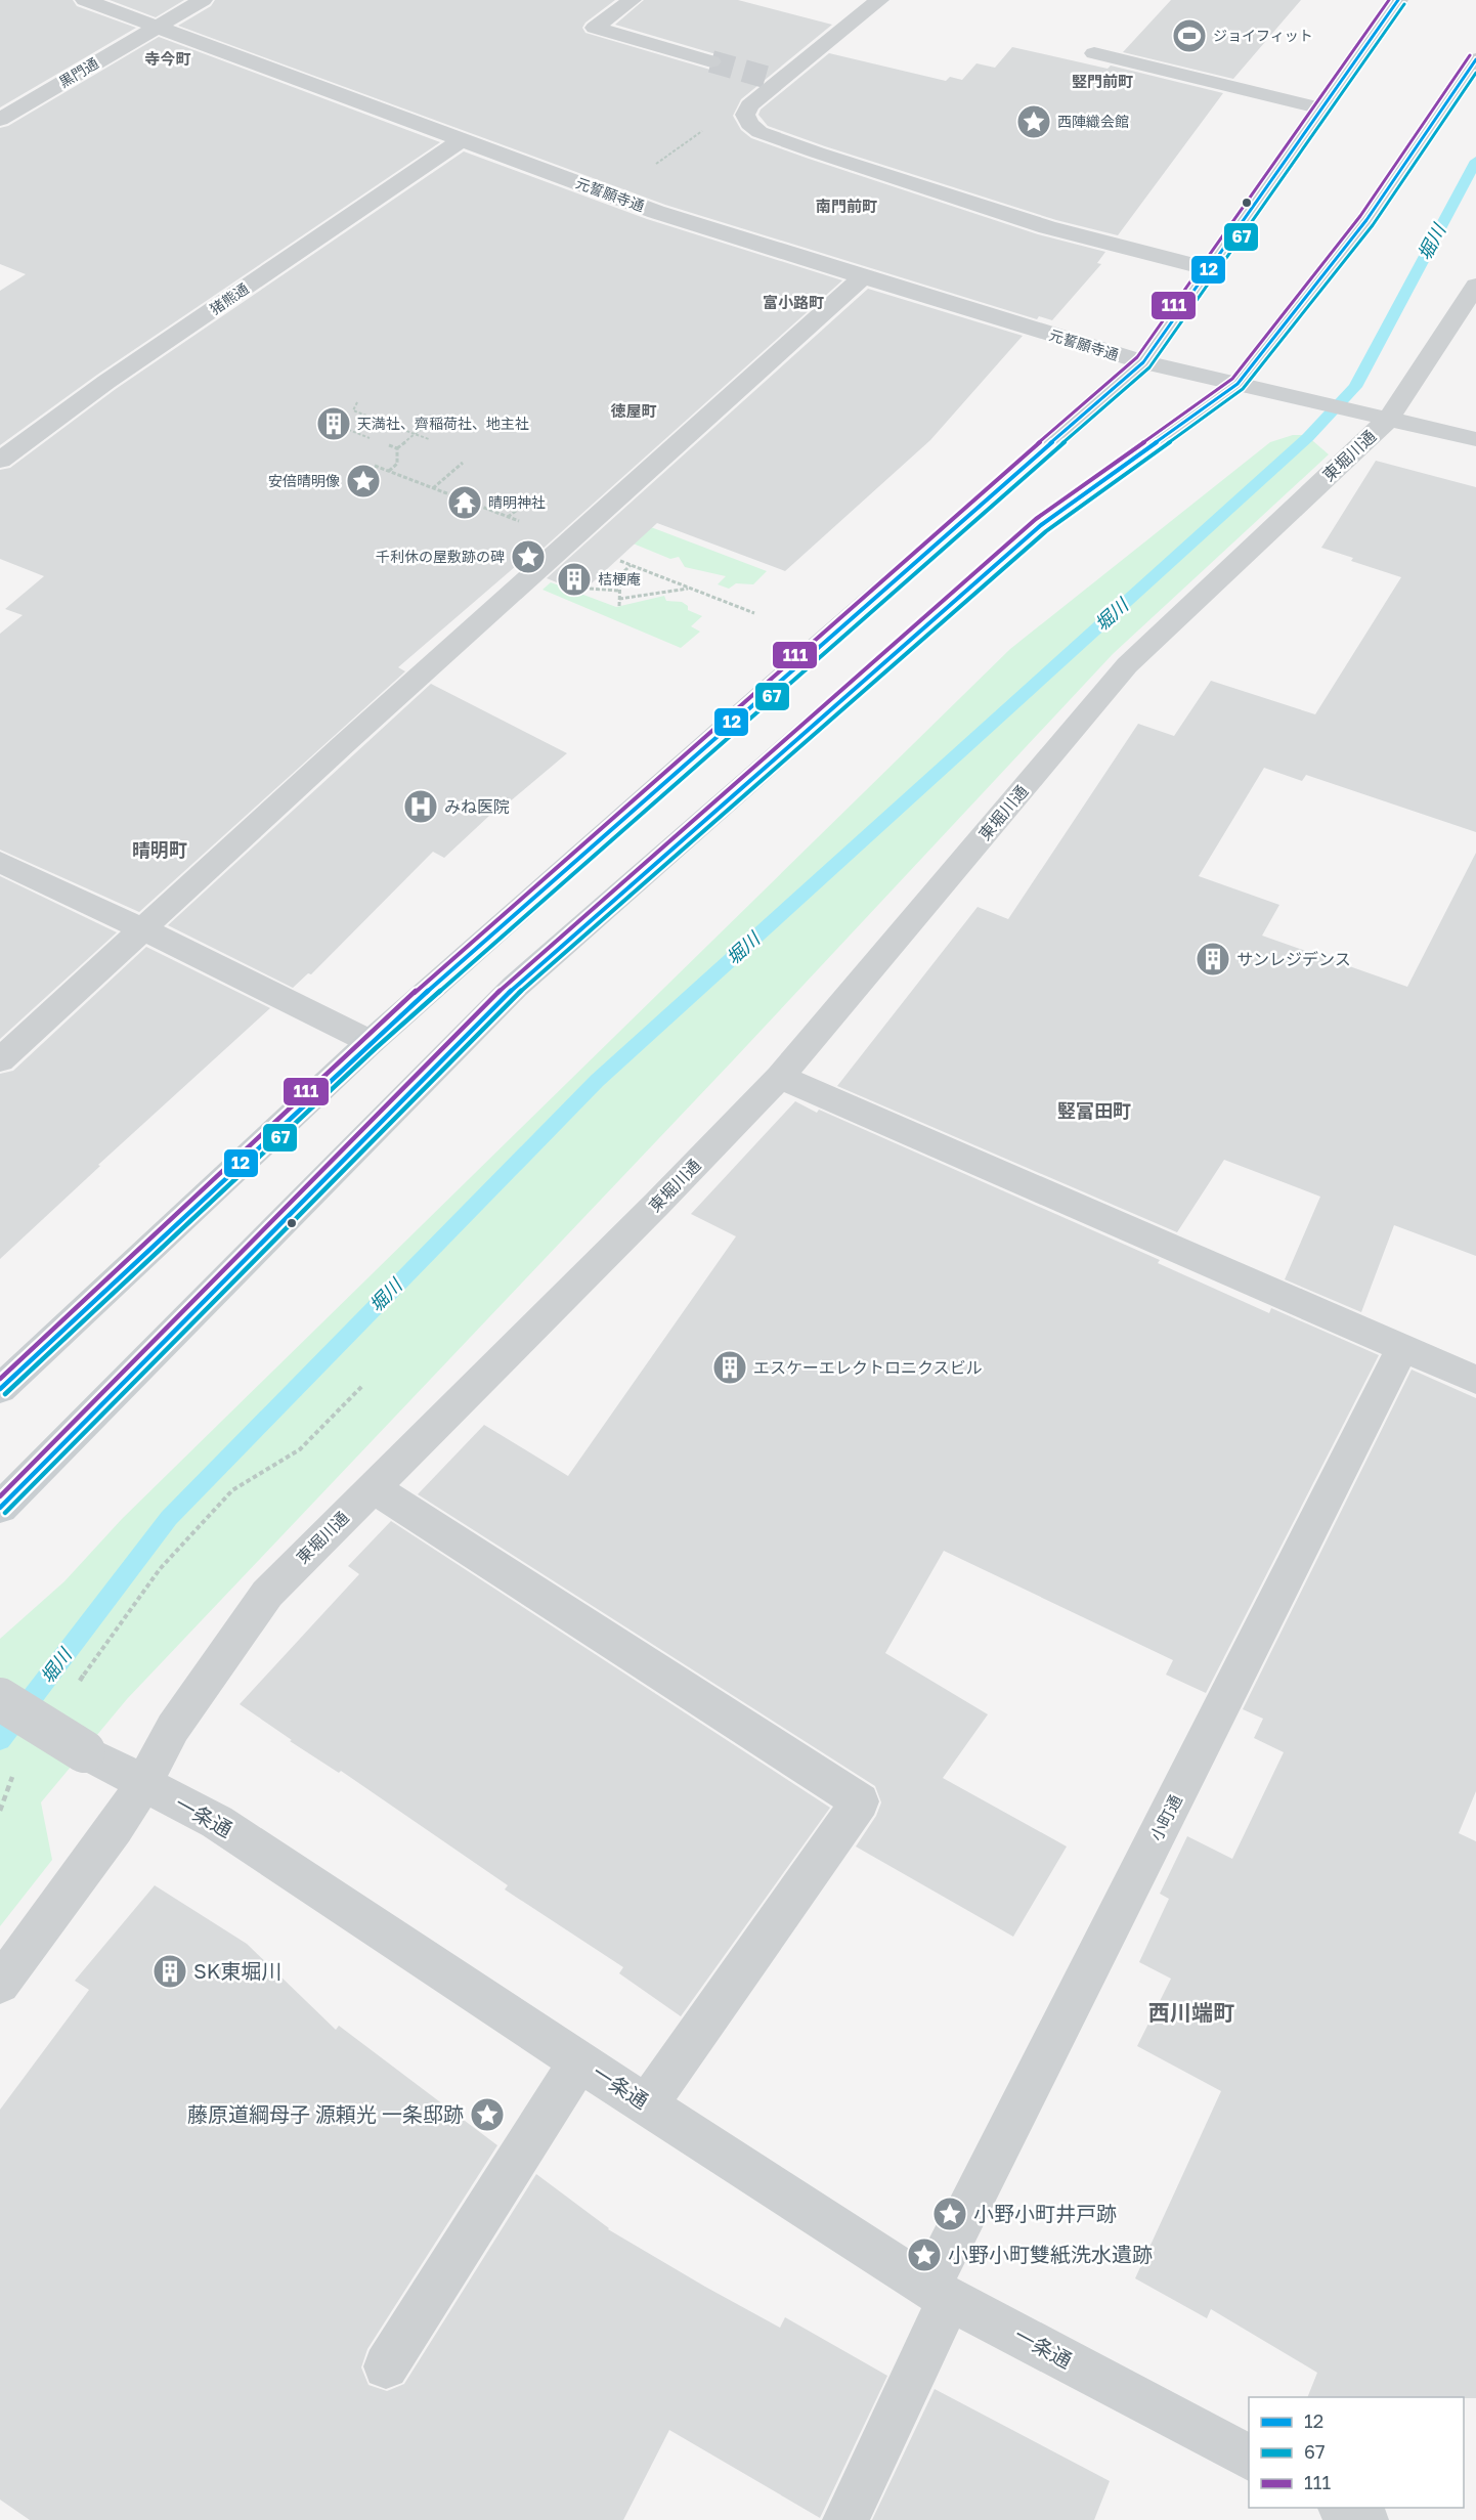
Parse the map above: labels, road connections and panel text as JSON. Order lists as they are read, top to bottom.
{
  "streets": {
    "street": [
      "黒門通",
      "元誓願寺通",
      "猪熊通",
      "東堀川通",
      "一条通",
      "小町通"
    ]
  },
  "crossings": [
    ["黒門通", "元誓願寺通"],
    ["元誓願寺通", "猪熊通"],
    ["元誓願寺通", "東堀川通"],
    ["東堀川通", "一条通"],
    ["一条通", "小町通"]
  ],
  "districts": [
    "寺今町",
    "竪門前町",
    "南門前町",
    "富小路町",
    "徳屋町",
    "晴明町",
    "竪富田町",
    "西川端町"
  ],
  "water": ["堀川"],
  "places": {
    "sports": ["ジョイフィット"],
    "place": [
      "西陣織会館",
      "安倍晴明像",
      "千利休の屋敷跡の碑",
      "藤原道綱母子 源頼光 一条邸跡",
      "小野小町井戸跡",
      "小野小町雙紙洗水遺跡"
    ],
    "building": [
      "天満社、齊稲荷社、地主社",
      "桔梗庵",
      "サンレジデンス",
      "エスケーエレクトロニクスビル",
      "SK東堀川"
    ],
    "temple": ["晴明神社"],
    "hospital": ["みね医院"]
  },
  "lines": ["transit line 12", "transit line 111", "transit line 67"],
  "legend": ["12", "67", "111"]
}
